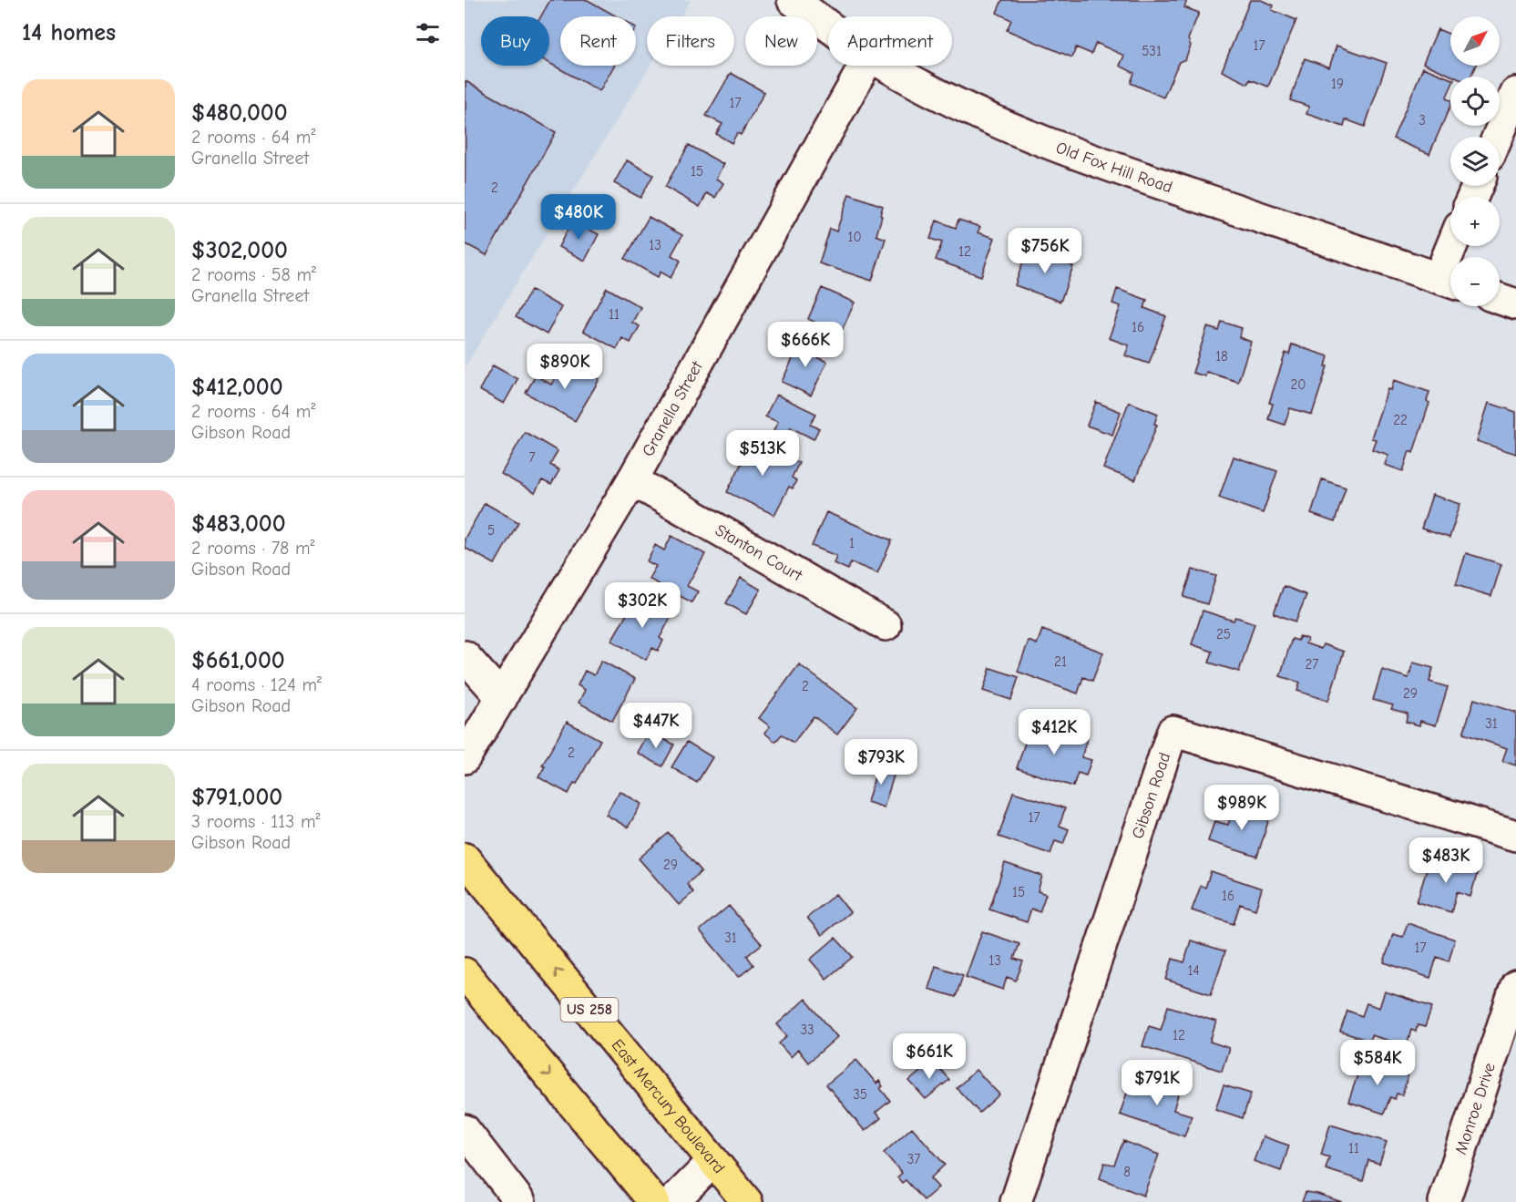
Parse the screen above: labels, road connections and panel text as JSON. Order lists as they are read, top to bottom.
{
  "streets": {
    "main road": ["US 258", "East Mercury Boulevard"],
    "street": [
      "Old Fox Hill Road",
      "Granella Street",
      "Stanton Court",
      "Gibson Road",
      "Monroe Drive"
    ]
  },
  "crossings": [
    ["Granella Street", "Stanton Court"]
  ],
  "house_numbers": [
    "17",
    "531",
    "19",
    "17",
    "3",
    "15",
    "2",
    "10",
    "13",
    "12",
    "11",
    "16",
    "18",
    "20",
    "22",
    "7",
    "5",
    "1",
    "25",
    "21",
    "27",
    "2",
    "29",
    "31",
    "2",
    "17",
    "29",
    "15",
    "16",
    "31",
    "17",
    "13",
    "14",
    "33",
    "12",
    "35",
    "11",
    "37",
    "8"
  ],
  "north": "top right",
  "page": {
    "heading": "14 homes",
    "map_buttons": ["+", "−"],
    "chip": [
      "Buy",
      "Rent",
      "Filters",
      "New",
      "Apartment"
    ],
    "list": [
      {
        "name": "$480,000",
        "note": "2 rooms · 64 m² · Granella Street"
      },
      {
        "name": "$302,000",
        "note": "2 rooms · 58 m² · Granella Street"
      },
      {
        "name": "$412,000",
        "note": "2 rooms · 64 m² · Gibson Road"
      },
      {
        "name": "$483,000",
        "note": "2 rooms · 78 m² · Gibson Road"
      },
      {
        "name": "$661,000",
        "note": "4 rooms · 124 m² · Gibson Road"
      },
      {
        "name": "$791,000",
        "note": "3 rooms · 113 m² · Gibson Road"
      }
    ],
    "price": [
      "$480K",
      "$756K",
      "$666K",
      "$890K",
      "$513K",
      "$302K",
      "$447K",
      "$412K",
      "$793K",
      "$989K",
      "$483K",
      "$661K",
      "$584K",
      "$791K"
    ]
  }
}
